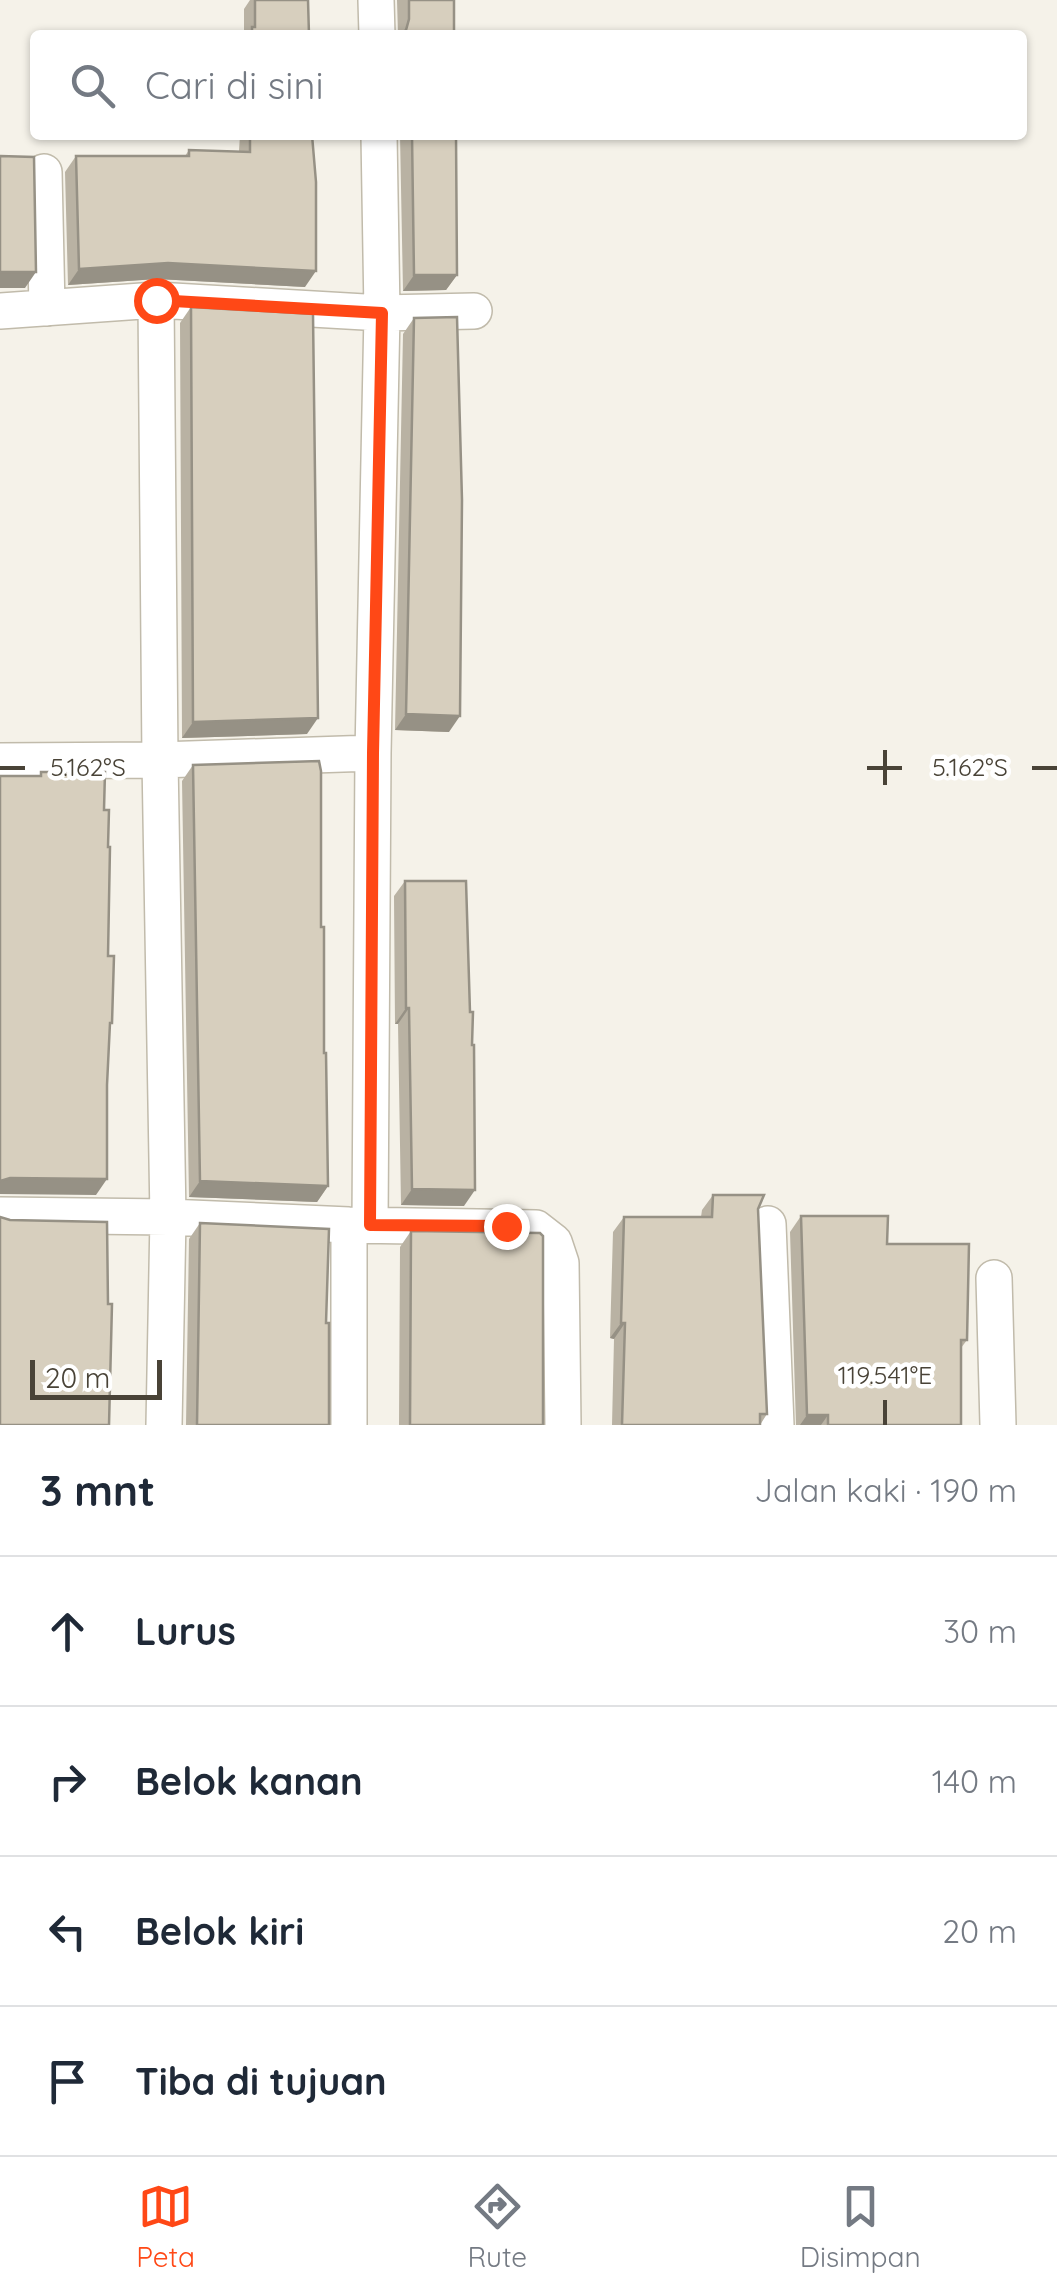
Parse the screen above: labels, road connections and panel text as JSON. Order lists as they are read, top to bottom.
{
  "scale_bar": "20 m",
  "page": {
    "search": "Cari di sini",
    "scale": "20 m",
    "heading": ["3 mnt", "Jalan kaki · 190 m"],
    "list": [
      ["Lurus", "30 m"],
      ["Belok kanan", "140 m"],
      ["Belok kiri", "20 m"],
      "Tiba di tujuan"
    ],
    "nav": ["Peta", "Rute", "Disimpan"]
  },
  "coordinates": ["5.162°S", "119.541°E"]
}
